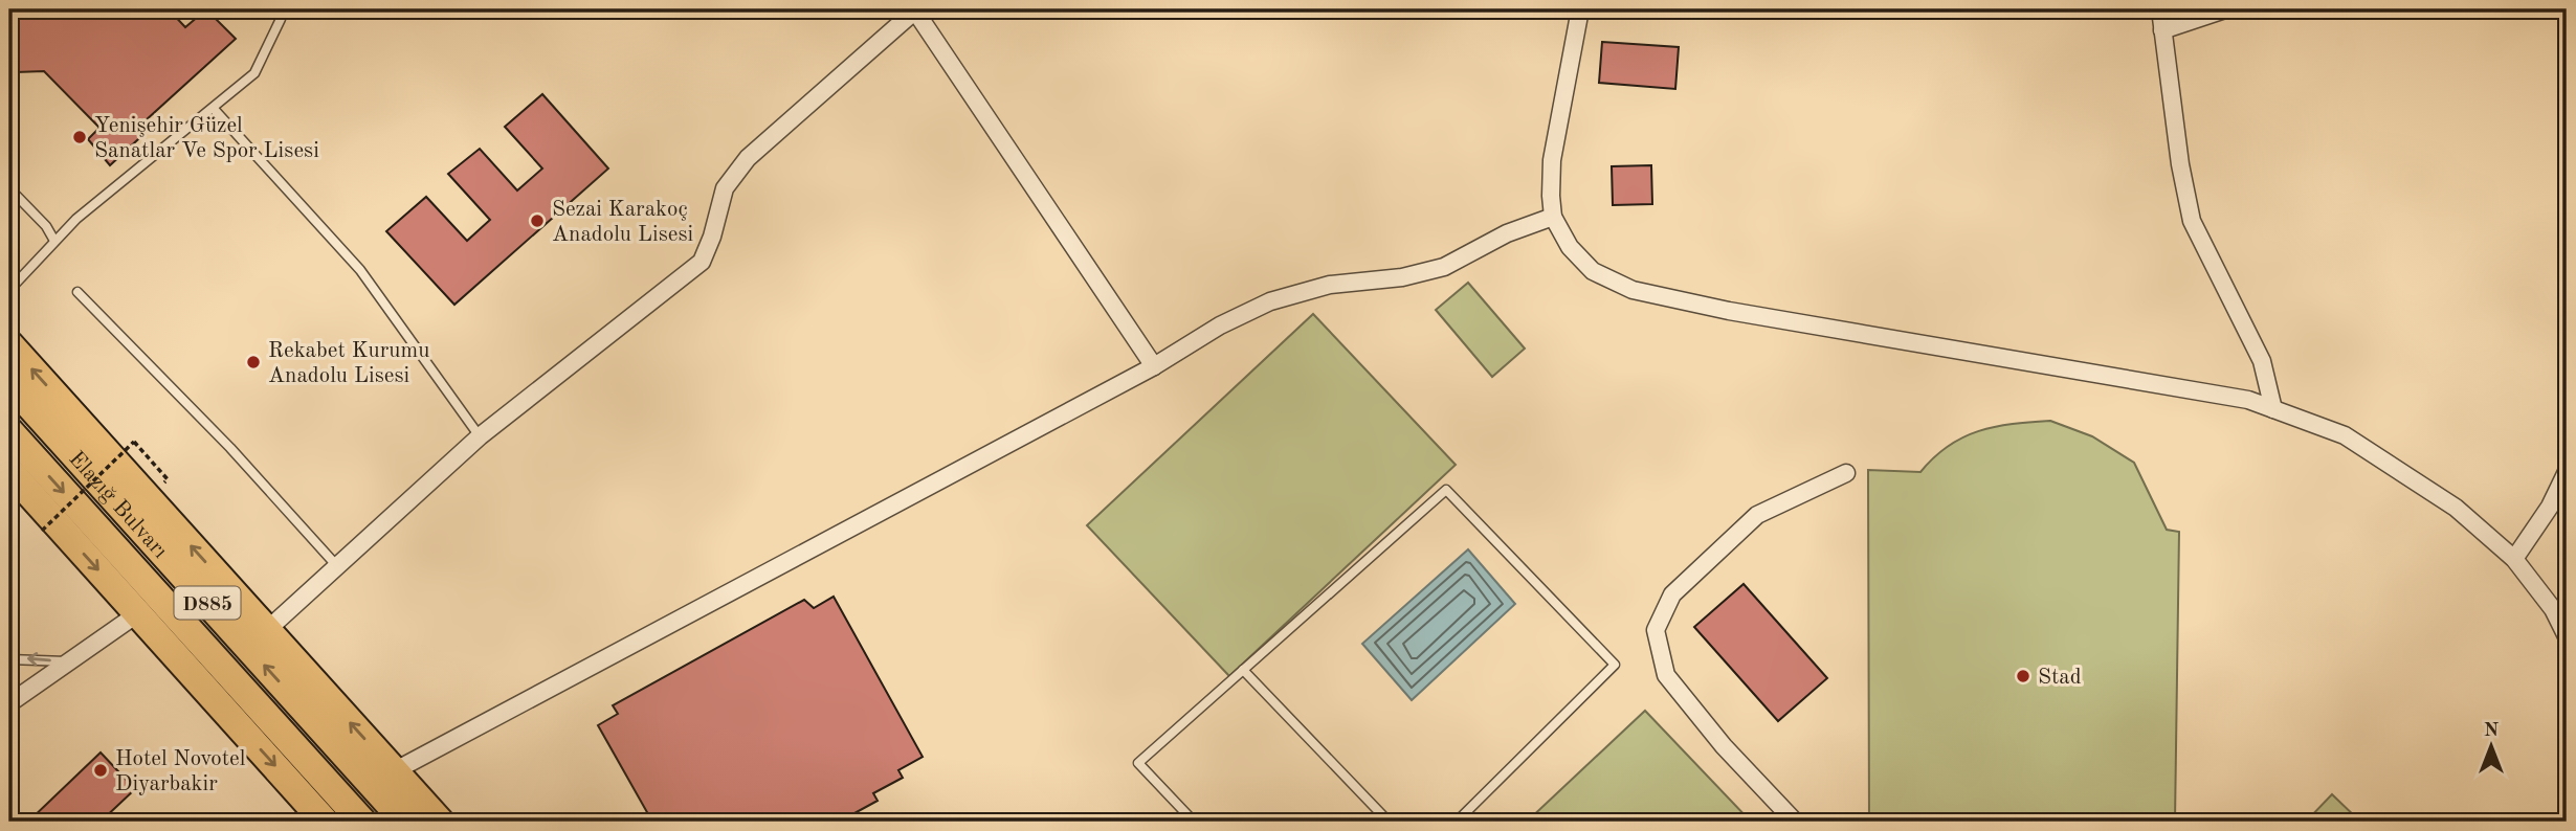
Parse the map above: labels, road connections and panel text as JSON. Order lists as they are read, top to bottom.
{
  "streets": {
    "highway": ["Elazığ Bulvarı", "D885"]
  },
  "places": [
    "Yenişehir Güzel Sanatlar Ve Spor Lisesi",
    "Sezai Karakoç Anadolu Lisesi",
    "Rekabet Kurumu Anadolu Lisesi",
    "Stad",
    "Hotel Novotel Diyarbakir"
  ],
  "north": "top"
}
